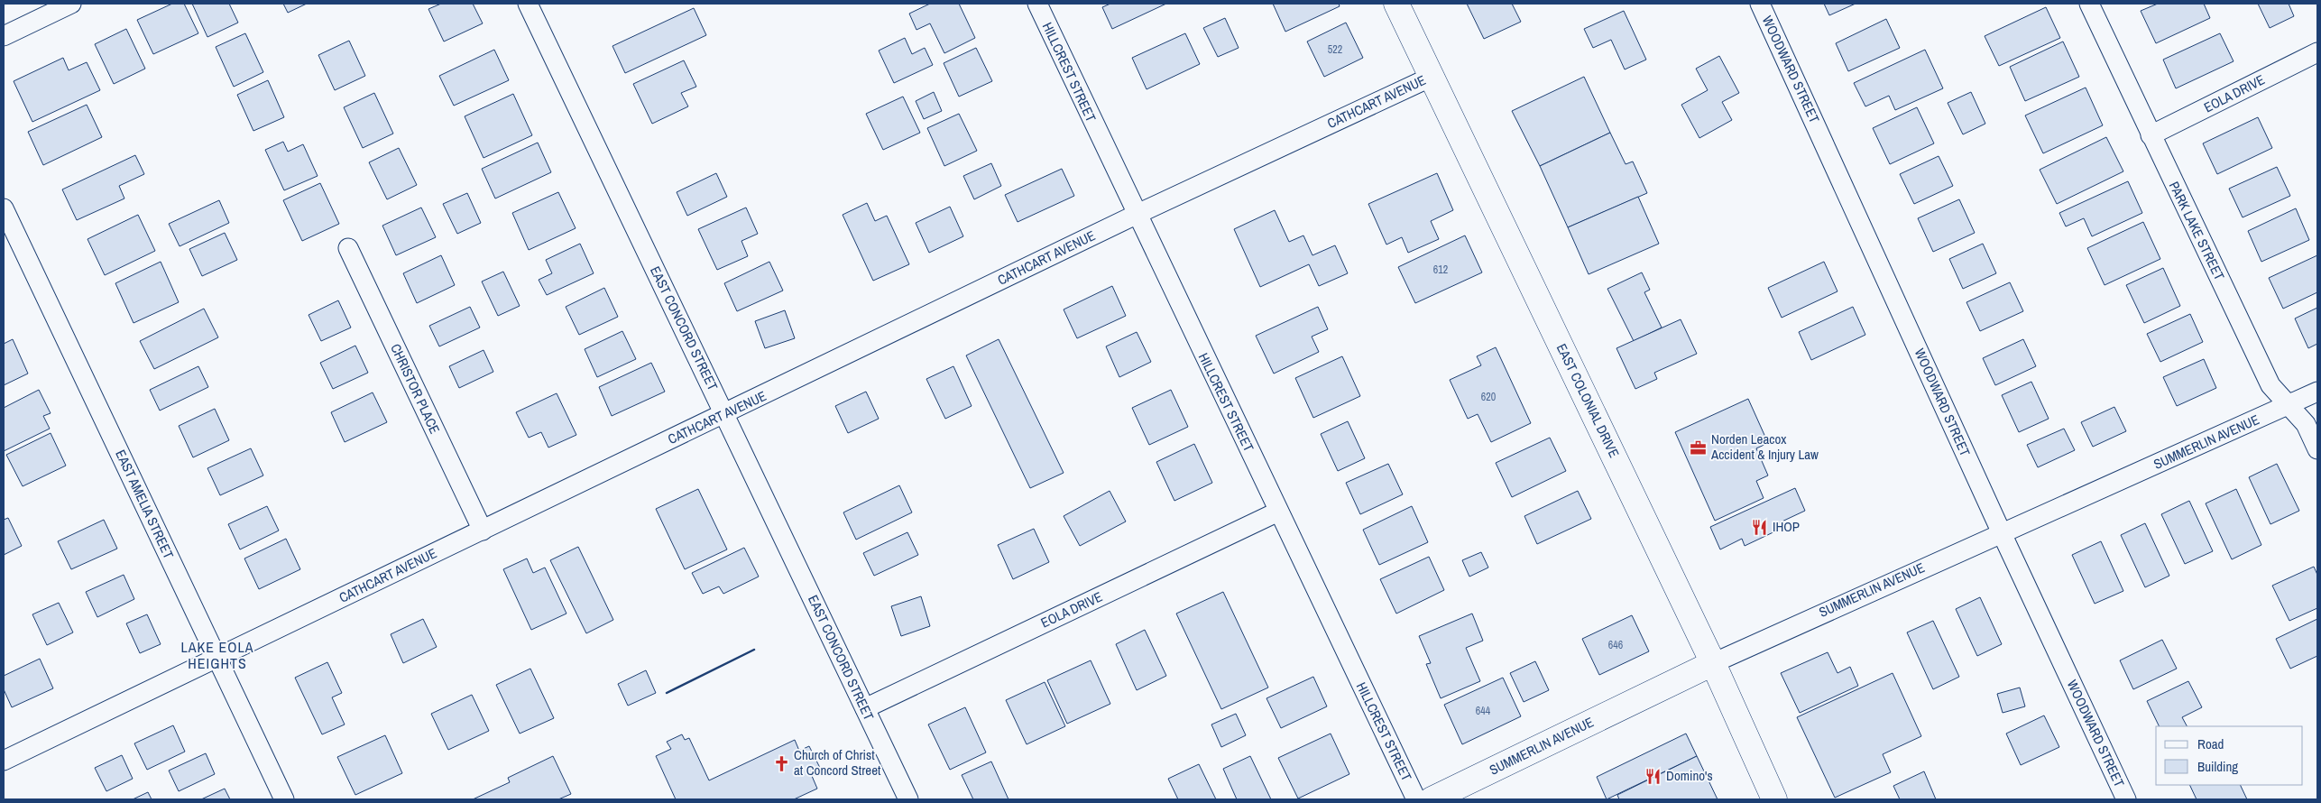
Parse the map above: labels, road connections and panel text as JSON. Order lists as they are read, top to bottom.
{
  "streets": {
    "main road": ["EAST COLONIAL DRIVE", "SUMMERLIN AVENUE"],
    "street": [
      "WOODWARD STREET",
      "HILLCREST STREET",
      "EOLA DRIVE",
      "CATHCART AVENUE",
      "PARK LAKE STREET",
      "EAST CONCORD STREET",
      "CHRISTOR PLACE",
      "EAST AMELIA STREET"
    ]
  },
  "crossings": [
    ["WOODWARD STREET", "SUMMERLIN AVENUE"],
    ["HILLCREST STREET", "EOLA DRIVE"],
    ["HILLCREST STREET", "CATHCART AVENUE"],
    ["EOLA DRIVE", "PARK LAKE STREET"],
    ["EOLA DRIVE", "EAST CONCORD STREET"],
    ["CATHCART AVENUE", "EAST CONCORD STREET"],
    ["CATHCART AVENUE", "CHRISTOR PLACE"],
    ["CATHCART AVENUE", "EAST COLONIAL DRIVE"],
    ["CATHCART AVENUE", "EAST AMELIA STREET"],
    ["PARK LAKE STREET", "SUMMERLIN AVENUE"],
    ["EAST COLONIAL DRIVE", "SUMMERLIN AVENUE"]
  ],
  "districts": ["LAKE EOLA HEIGHTS"],
  "places": {
    "office": ["Norden Leacox Accident & Injury Law"],
    "restaurant": ["IHOP", "Domino's"],
    "church": ["Church of Christ at Concord Street"]
  },
  "house_numbers": [
    "522",
    "612",
    "620",
    "646",
    "644"
  ],
  "legend": ["Road", "Building"]
}
